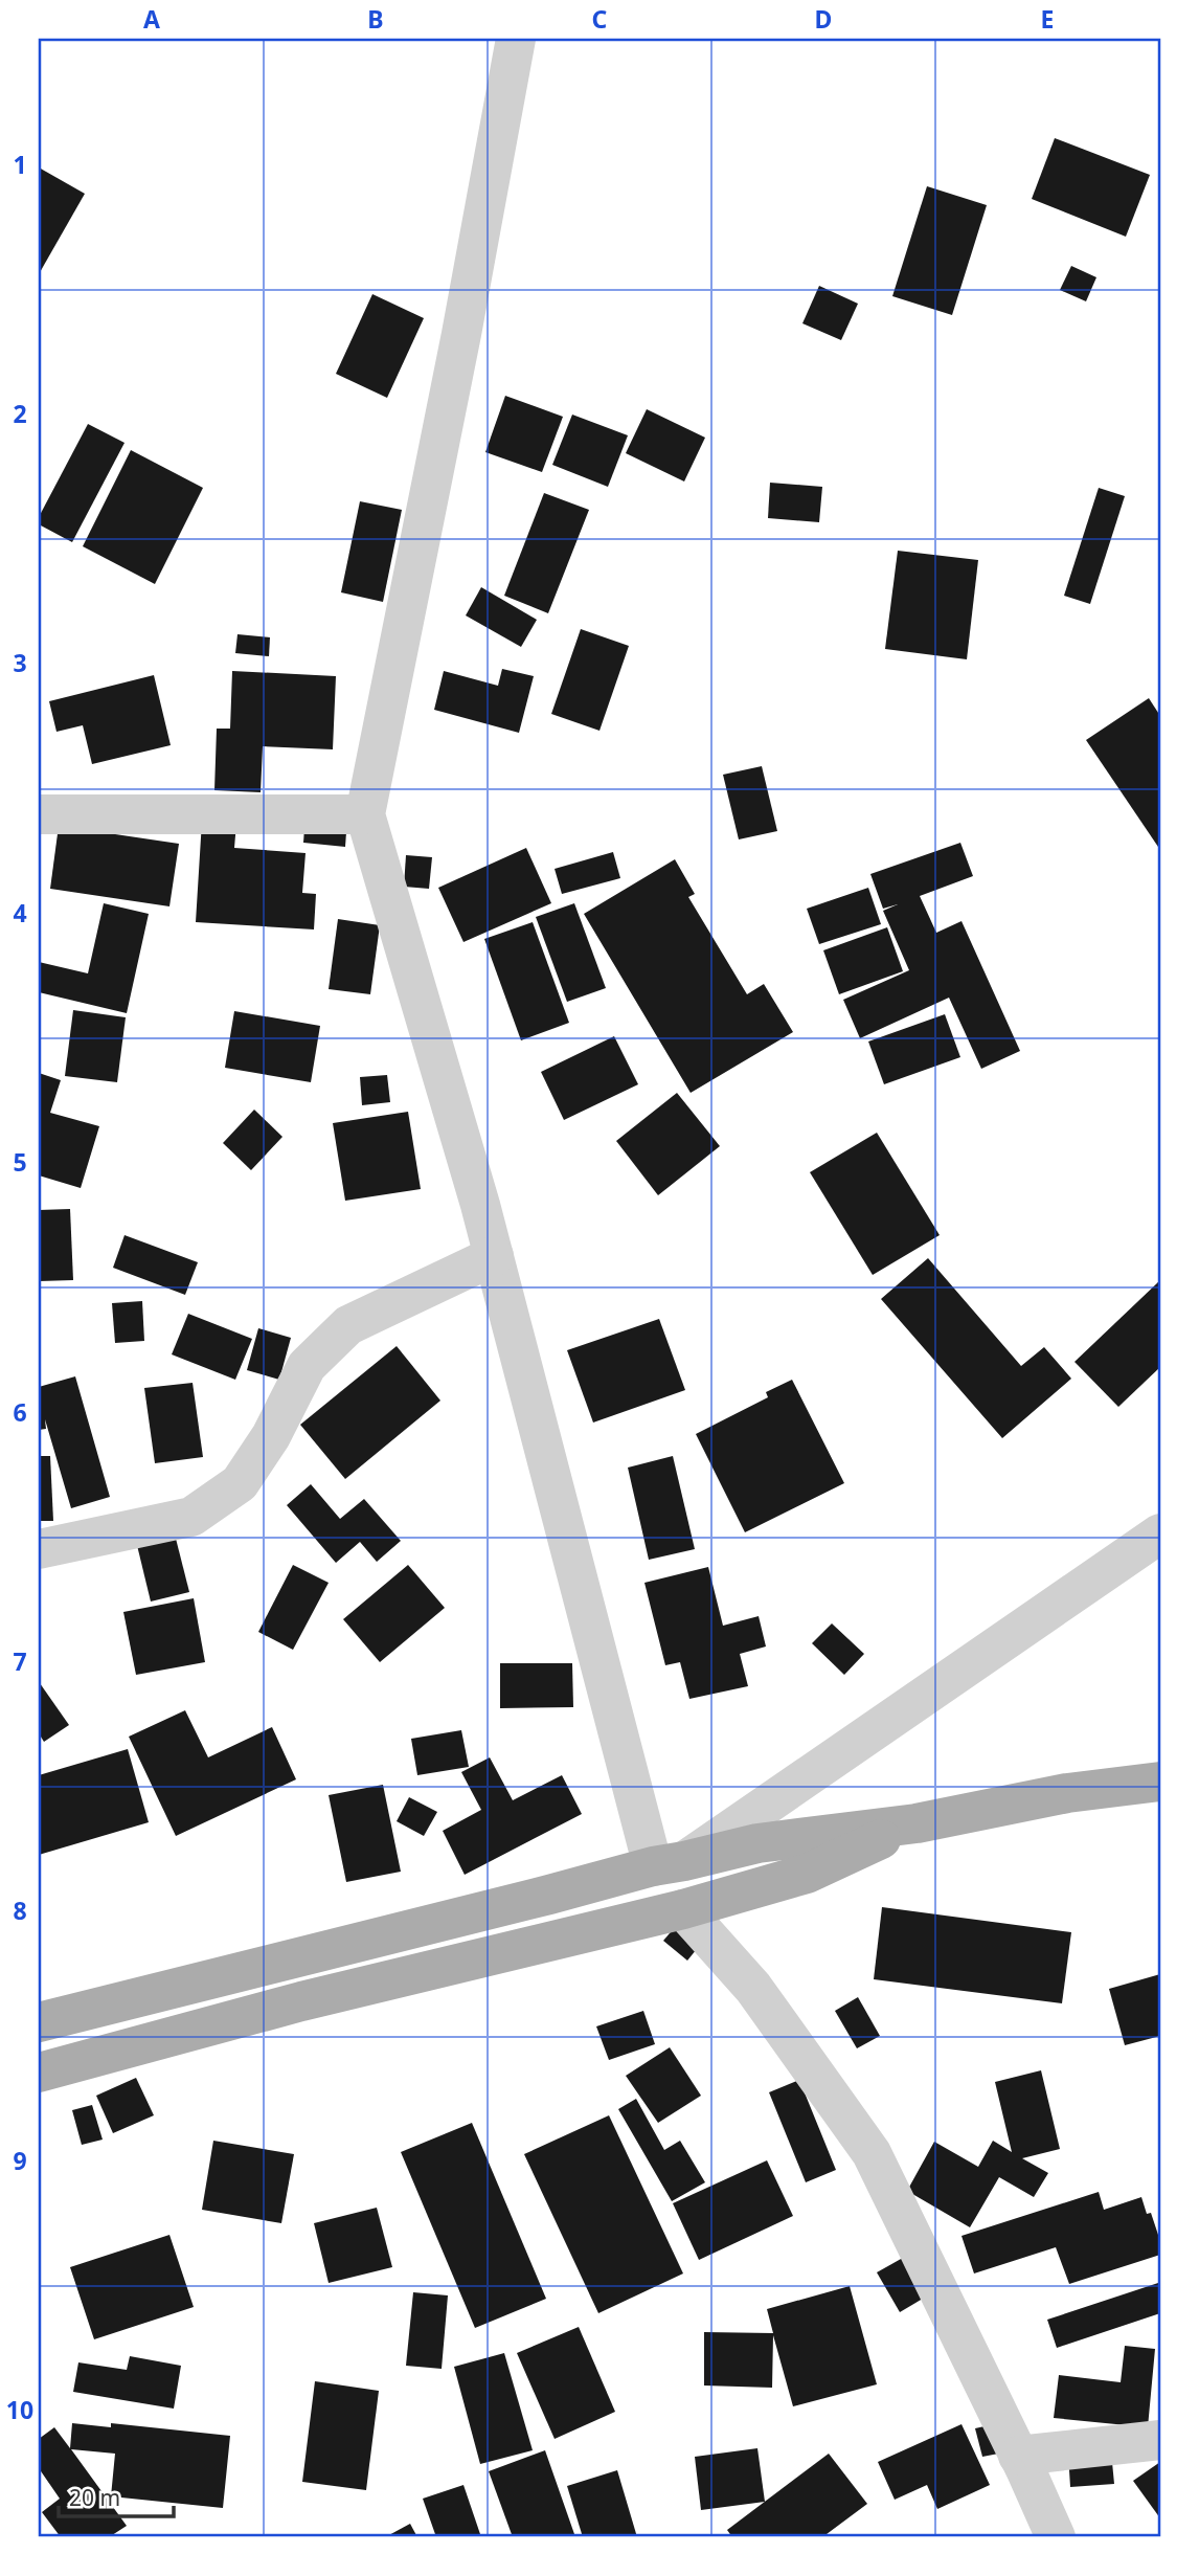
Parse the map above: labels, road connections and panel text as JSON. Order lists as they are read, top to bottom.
{
  "scale_bar": "20 m",
  "grid": {
    "columns": [
      "A",
      "B",
      "C",
      "D",
      "E"
    ],
    "rows": [
      "1",
      "2",
      "3",
      "4",
      "5",
      "6",
      "7",
      "8",
      "9",
      "10"
    ]
  }
}
